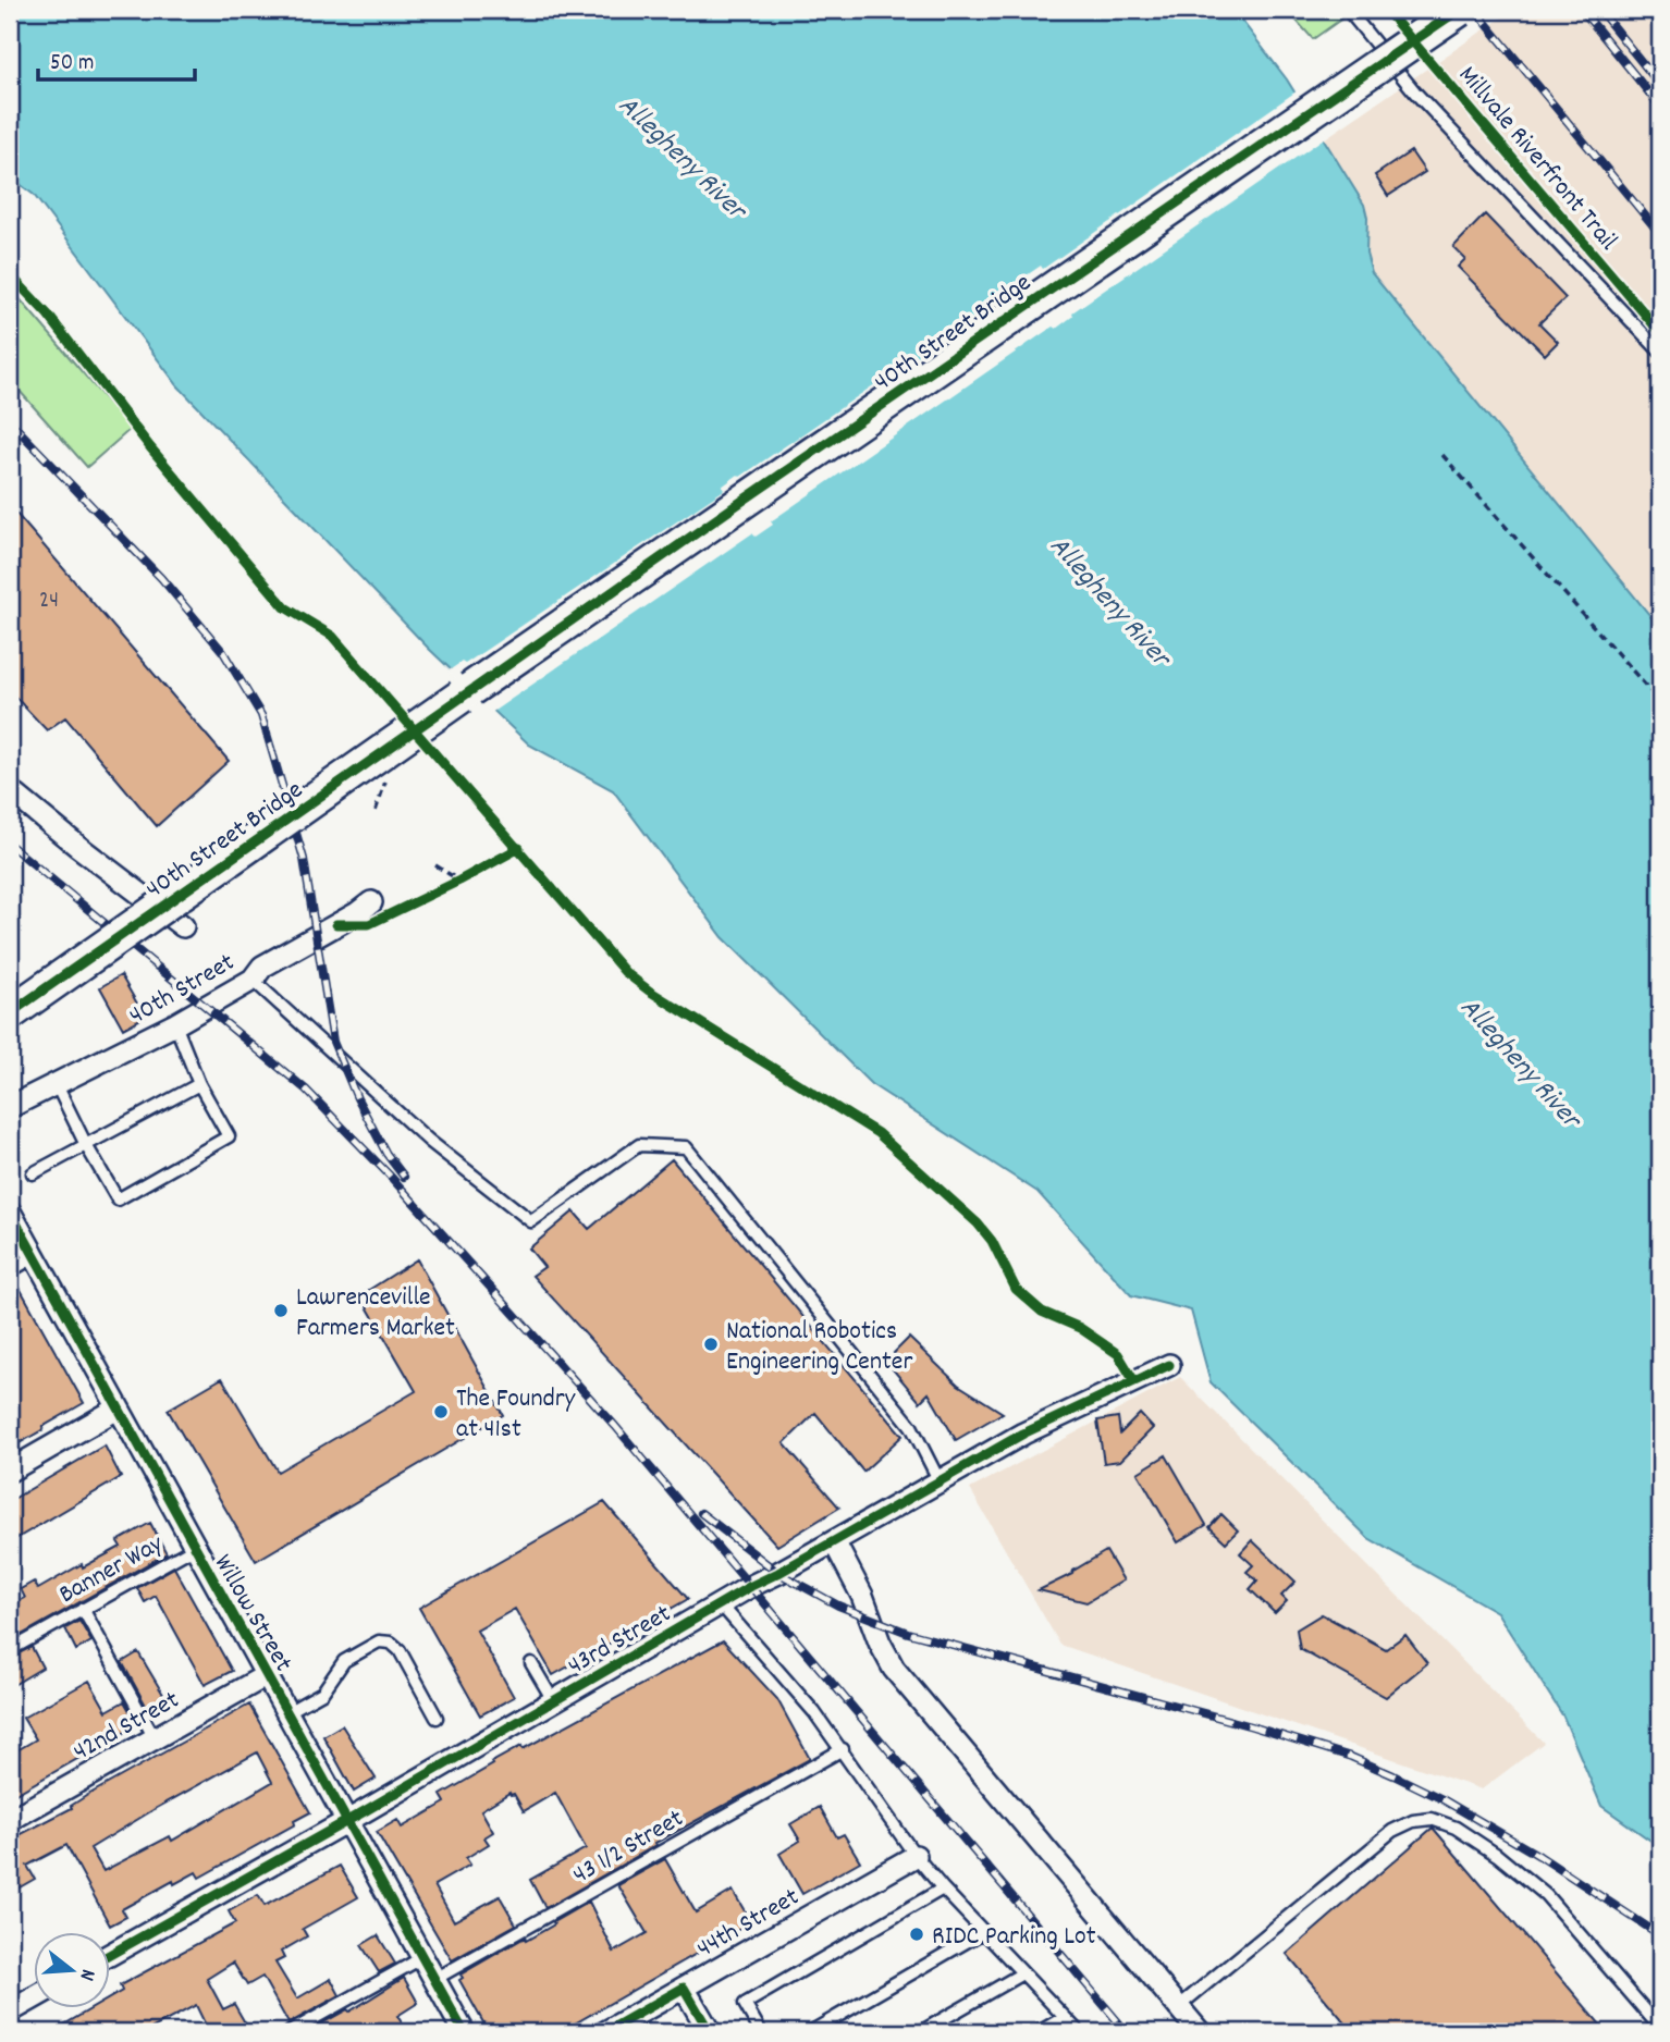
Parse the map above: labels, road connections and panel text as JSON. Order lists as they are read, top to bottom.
{
  "streets": {
    "main road": ["40th Street Bridge"],
    "street": [
      "40th Street",
      "Willow Street",
      "43rd Street",
      "42nd Street",
      "44th Street"
    ],
    "lane": ["Banner Way", "43 1/2 Street"],
    "cycle path": ["Millvale Riverfront Trail"]
  },
  "crossings": [
    ["Banner Way", "Willow Street"],
    ["Willow Street", "43rd Street"],
    ["Willow Street", "42nd Street"],
    ["Willow Street", "43 1/2 Street"]
  ],
  "water": ["Allegheny River"],
  "places": [
    "Lawrenceville Farmers Market",
    "National Robotics Engineering Center",
    "The Foundry at 41st",
    "RIDC Parking Lot"
  ],
  "house_numbers": ["24"],
  "scale_bar": "50 m",
  "north": "right"
}
